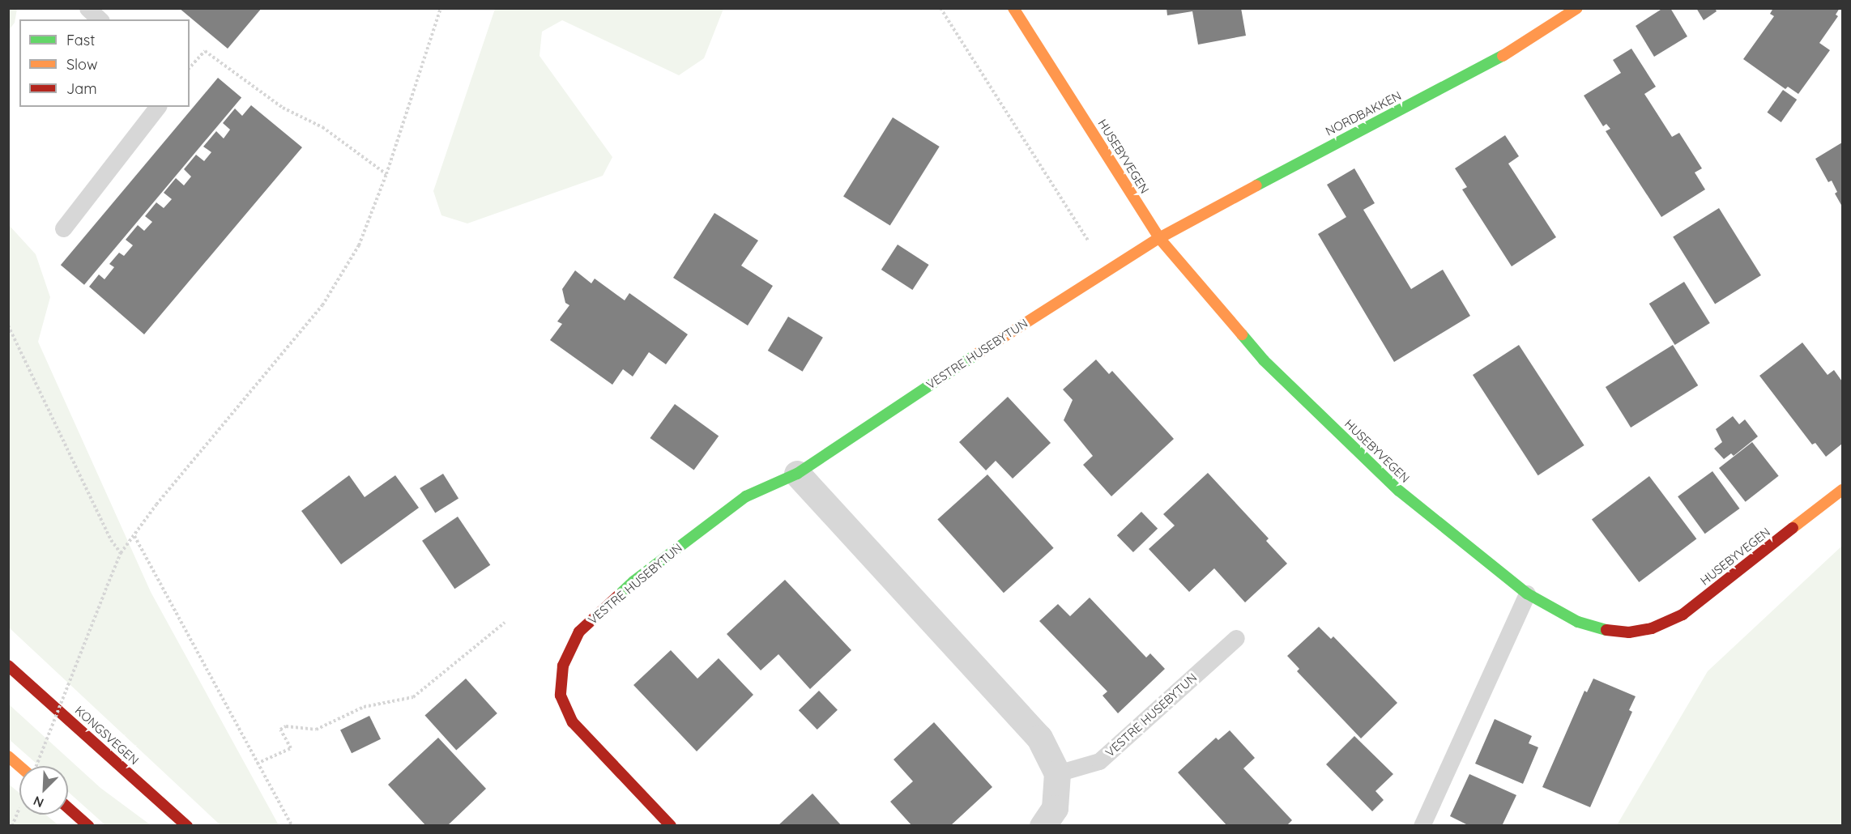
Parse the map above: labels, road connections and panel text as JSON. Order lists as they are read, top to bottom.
{
  "streets": {
    "street": [
      "NORDBAKKEN",
      "HUSEBYVEGEN",
      "VESTRE HUSEBYTUN",
      "KONGSVEGEN"
    ]
  },
  "crossings": [
    ["NORDBAKKEN", "HUSEBYVEGEN"],
    ["NORDBAKKEN", "VESTRE HUSEBYTUN"],
    ["HUSEBYVEGEN", "VESTRE HUSEBYTUN"]
  ],
  "legend": ["Fast", "Slow", "Jam"],
  "north": "bottom left"
}
